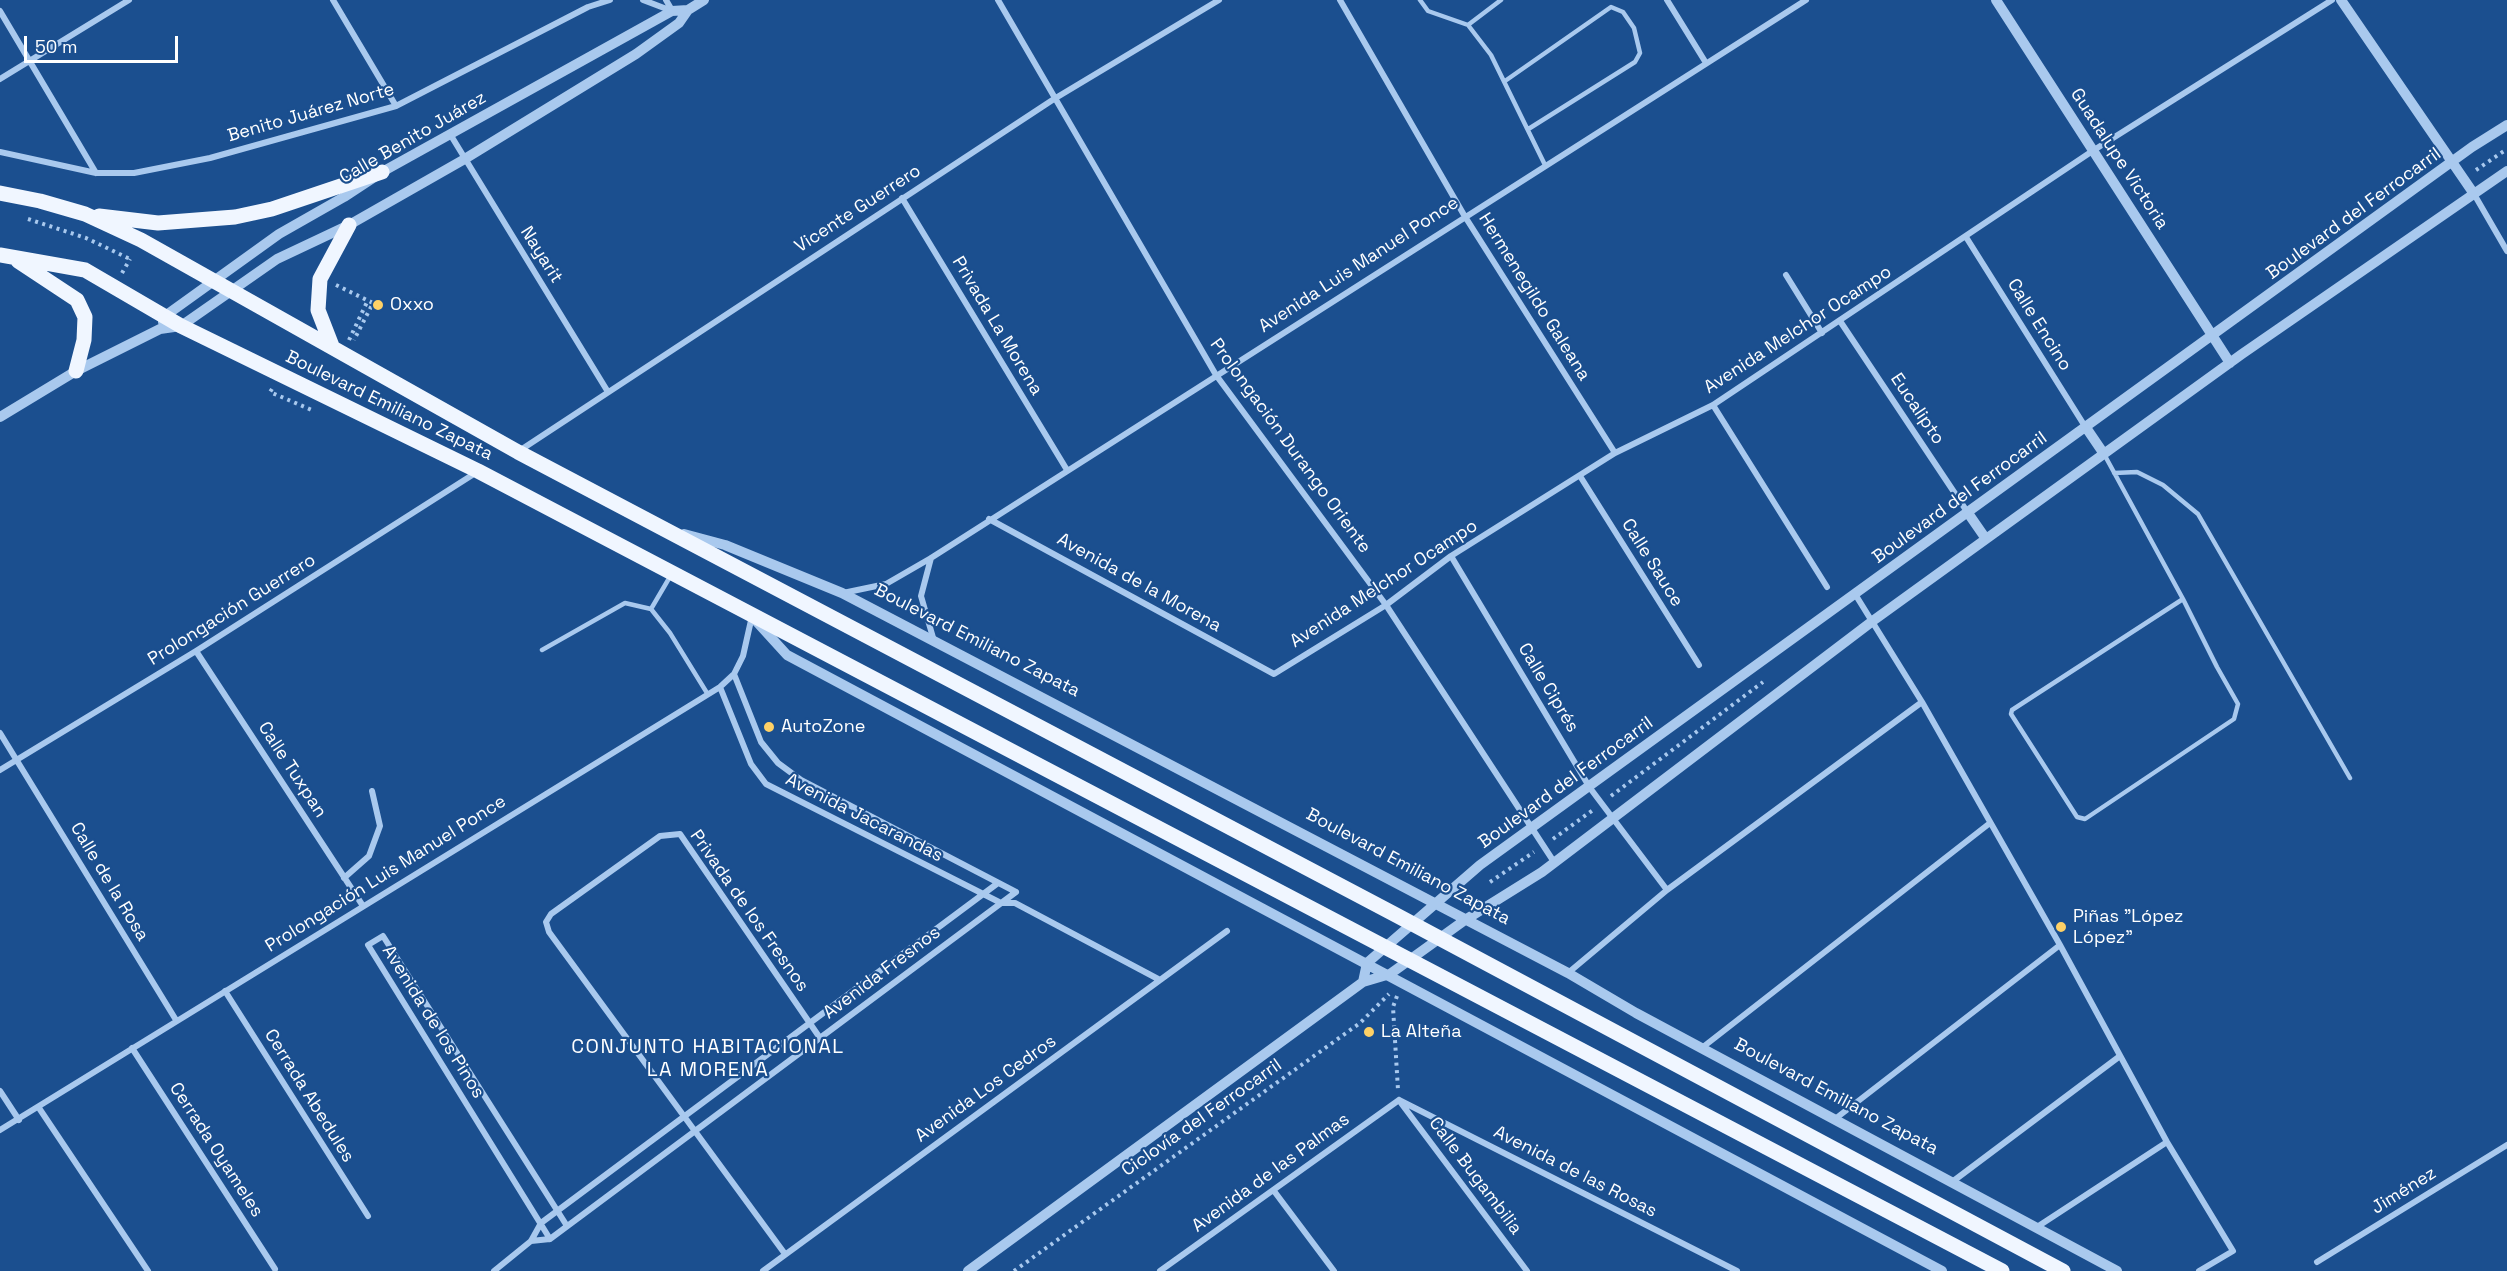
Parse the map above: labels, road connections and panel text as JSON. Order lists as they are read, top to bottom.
{
  "streets": {
    "main road": ["Boulevard Emiliano Zapata"],
    "street": [
      "Benito Juárez Norte",
      "Calle Benito Juárez",
      "Guadalupe Victoria",
      "Vicente Guerrero",
      "Boulevard del Ferrocarril",
      "Nayarit",
      "Avenida Luis Manuel Ponce",
      "Hermenegildo Galeana",
      "Calle Encino",
      "Privada La Morena",
      "Avenida Melchor Ocampo",
      "Eucalipto",
      "Prolongación Durango Oriente",
      "Calle Sauce",
      "Avenida de la Morena",
      "Prolongación Guerrero",
      "Calle Ciprés",
      "Calle Tuxpan",
      "Avenida Jacarandas",
      "Prolongación Luis Manuel Ponce",
      "Calle de la Rosa",
      "Privada de los Fresnos",
      "Avenida Fresnos",
      "Avenida de los Pinos",
      "Avenida Los Cedros",
      "Cerrada Abedules",
      "Cerrada Oyameles",
      "Avenida de las Rosas",
      "Avenida de las Palmas",
      "Calle Bugambilia",
      "Jiménez"
    ],
    "path": ["Ciclovía del Ferrocarril"]
  },
  "crossings": [
    ["Calle Benito Juárez", "Nayarit"],
    ["Calle Benito Juárez", "Boulevard Emiliano Zapata"],
    ["Guadalupe Victoria", "Boulevard del Ferrocarril"],
    ["Guadalupe Victoria", "Avenida Melchor Ocampo"],
    ["Vicente Guerrero", "Nayarit"],
    ["Vicente Guerrero", "Privada La Morena"],
    ["Vicente Guerrero", "Boulevard Emiliano Zapata"],
    ["Vicente Guerrero", "Prolongación Durango Oriente"],
    ["Boulevard del Ferrocarril", "Calle Encino"],
    ["Boulevard del Ferrocarril", "Boulevard Emiliano Zapata"],
    ["Boulevard del Ferrocarril", "Eucalipto"],
    ["Boulevard del Ferrocarril", "Prolongación Durango Oriente"],
    ["Boulevard del Ferrocarril", "Calle Ciprés"],
    ["Avenida Luis Manuel Ponce", "Hermenegildo Galeana"],
    ["Avenida Luis Manuel Ponce", "Privada La Morena"],
    ["Avenida Luis Manuel Ponce", "Boulevard Emiliano Zapata"],
    ["Avenida Luis Manuel Ponce", "Prolongación Durango Oriente"],
    ["Avenida Luis Manuel Ponce", "Avenida de la Morena"],
    ["Hermenegildo Galeana", "Avenida Melchor Ocampo"],
    ["Calle Encino", "Avenida Melchor Ocampo"],
    ["Avenida Melchor Ocampo", "Eucalipto"],
    ["Avenida Melchor Ocampo", "Prolongación Durango Oriente"],
    ["Avenida Melchor Ocampo", "Calle Sauce"],
    ["Avenida Melchor Ocampo", "Avenida de la Morena"],
    ["Avenida Melchor Ocampo", "Calle Ciprés"],
    ["Boulevard Emiliano Zapata", "Prolongación Guerrero"],
    ["Boulevard Emiliano Zapata", "Prolongación Luis Manuel Ponce"],
    ["Boulevard Emiliano Zapata", "Ciclovía del Ferrocarril"],
    ["Prolongación Guerrero", "Calle Tuxpan"],
    ["Prolongación Guerrero", "Calle de la Rosa"],
    ["Calle Tuxpan", "Prolongación Luis Manuel Ponce"],
    ["Avenida Jacarandas", "Prolongación Luis Manuel Ponce"],
    ["Avenida Jacarandas", "Avenida Fresnos"],
    ["Avenida Jacarandas", "Avenida Los Cedros"],
    ["Prolongación Luis Manuel Ponce", "Calle de la Rosa"],
    ["Prolongación Luis Manuel Ponce", "Cerrada Abedules"],
    ["Prolongación Luis Manuel Ponce", "Cerrada Oyameles"],
    ["Privada de los Fresnos", "Avenida Fresnos"],
    ["Avenida Fresnos", "Avenida de los Pinos"],
    ["Avenida de las Rosas", "Avenida de las Palmas"],
    ["Avenida de las Rosas", "Calle Bugambilia"],
    ["Avenida de las Palmas", "Calle Bugambilia"]
  ],
  "districts": ["CONJUNTO HABITACIONAL LA MORENA"],
  "places": [
    "Oxxo",
    "AutoZone",
    "Piñas \"López López\"",
    "La Alteña"
  ],
  "scale_bar": "50 m"
}
